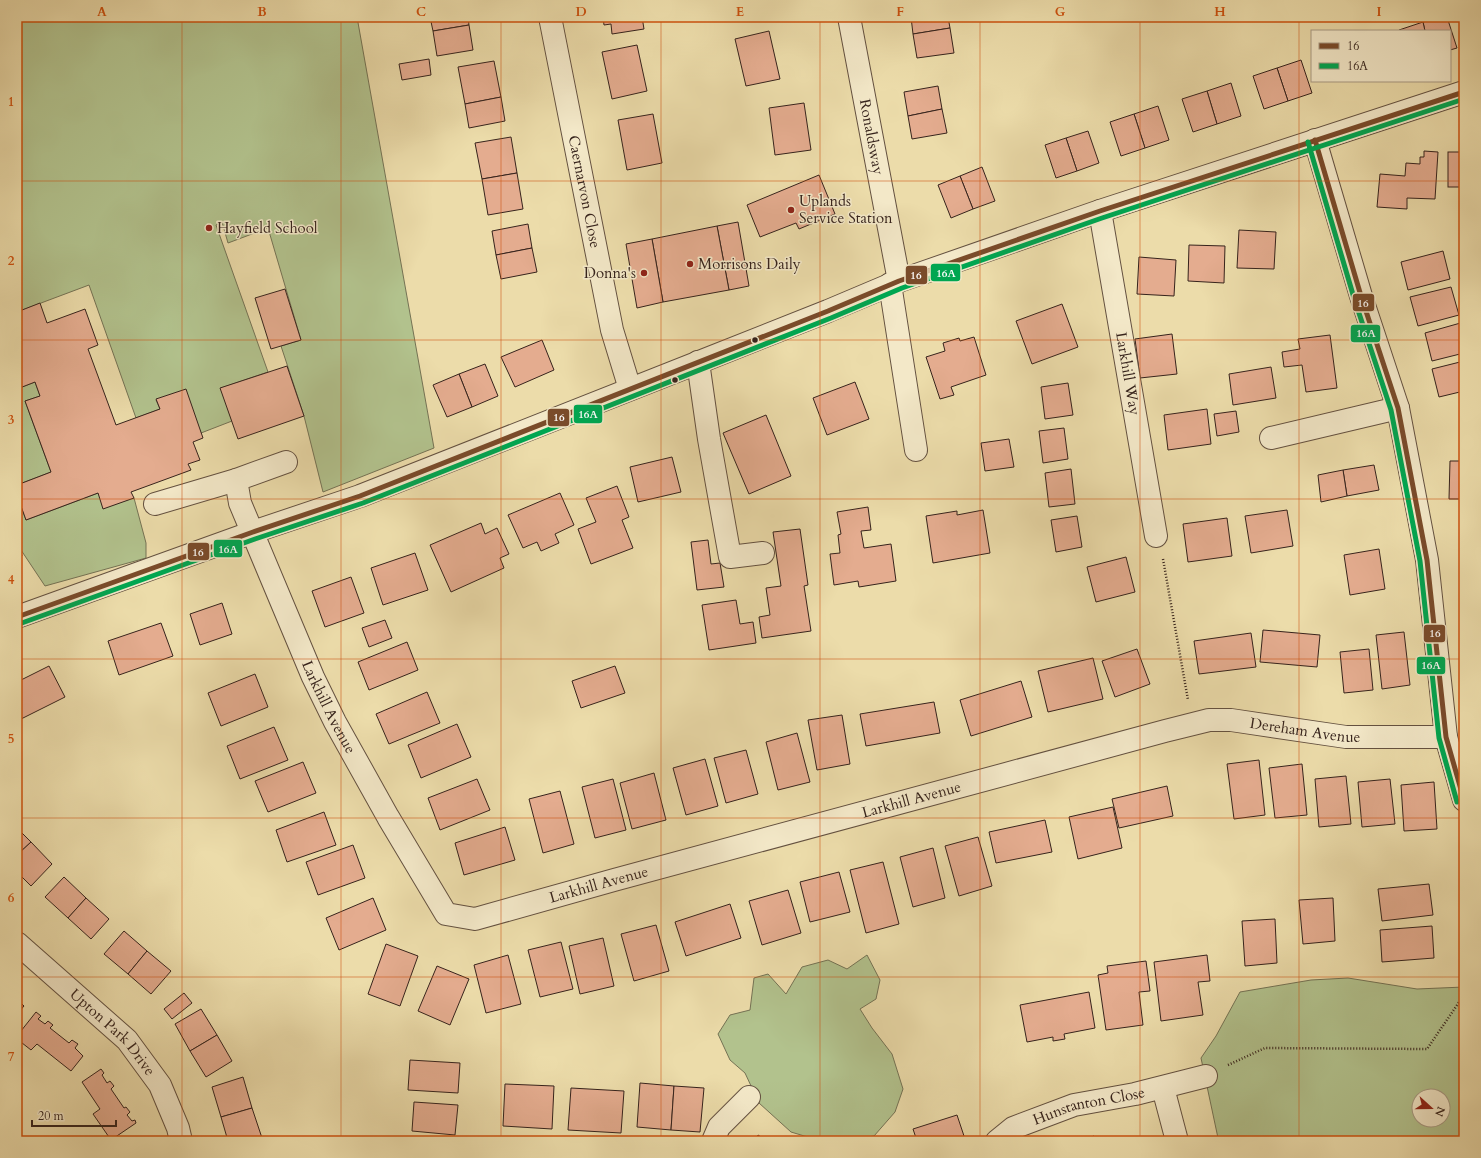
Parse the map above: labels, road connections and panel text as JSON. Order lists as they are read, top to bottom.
{
  "streets": {
    "street": [
      "Ronaldsway",
      "Caernarvon Close",
      "Larkhill Way",
      "Larkhill Avenue",
      "Dereham Avenue",
      "Upton Park Drive",
      "Hunstanton Close"
    ]
  },
  "crossings": [
    ["Larkhill Avenue", "Dereham Avenue"]
  ],
  "places": [
    "Uplands Service Station",
    "Hayfield School",
    "Morrisons Daily",
    "Donna's"
  ],
  "lines": ["transit line 16", "transit line 16A"],
  "legend": ["16", "16A"],
  "scale_bar": "20 m",
  "north": "right",
  "grid": {
    "columns": [
      "A",
      "B",
      "C",
      "D",
      "E",
      "F",
      "G",
      "H",
      "I"
    ],
    "rows": [
      "1",
      "2",
      "3",
      "4",
      "5",
      "6",
      "7"
    ]
  }
}
